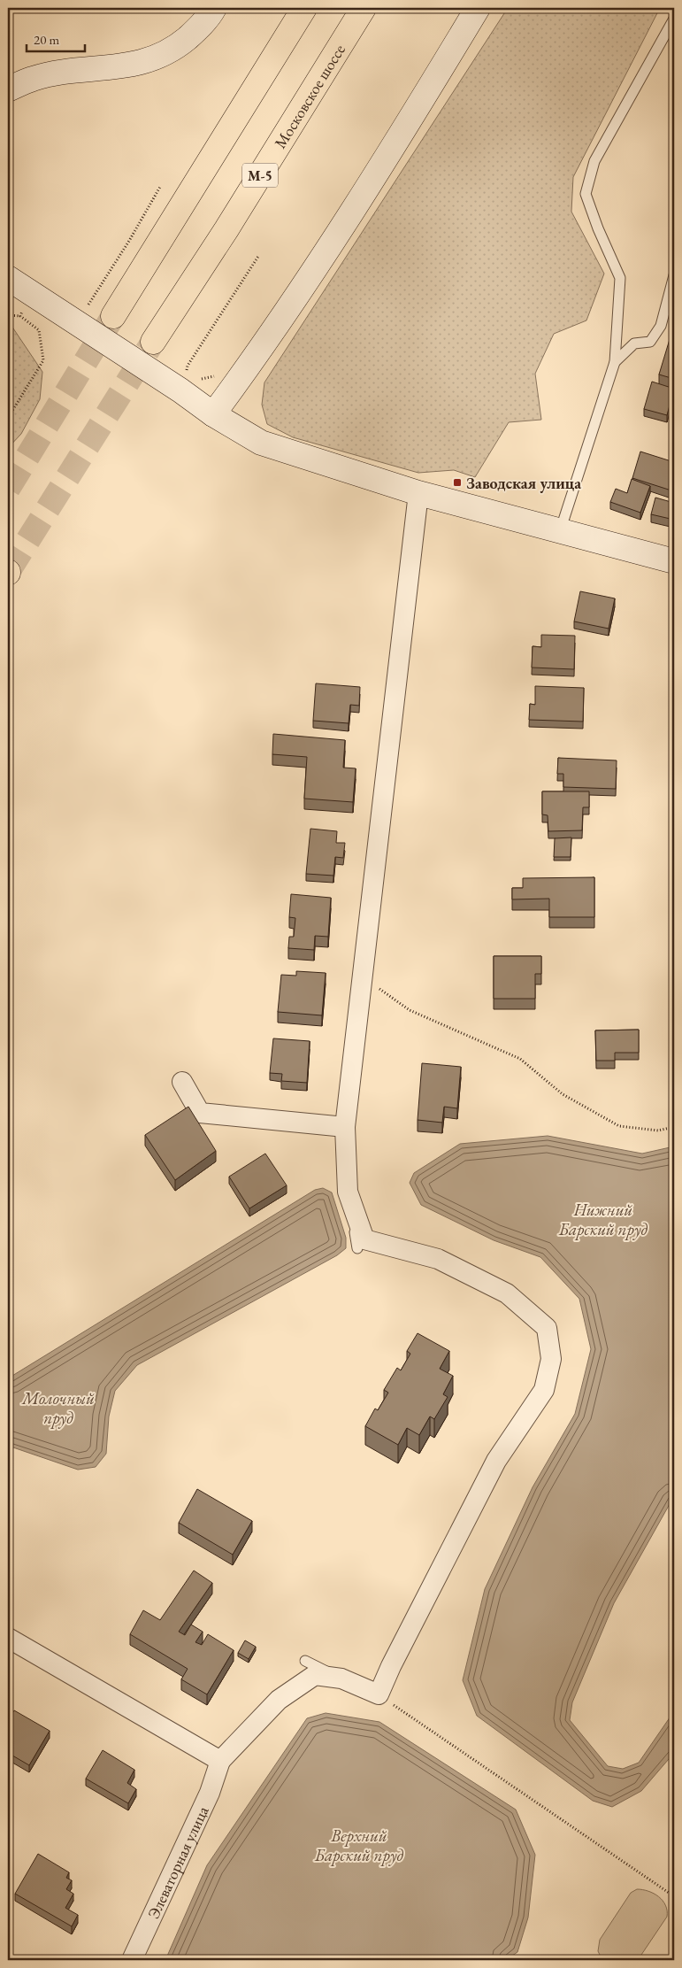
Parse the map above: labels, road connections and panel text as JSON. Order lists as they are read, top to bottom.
{
  "streets": {
    "highway": ["Московское шоссе", "М-5"],
    "street": ["Элеваторная улица"]
  },
  "water": ["Нижний Барский пруд", "Молочный пруд", "Верхний Барский пруд"],
  "places": {
    "transit": ["Заводская улица"]
  },
  "scale_bar": "20 m"
}
